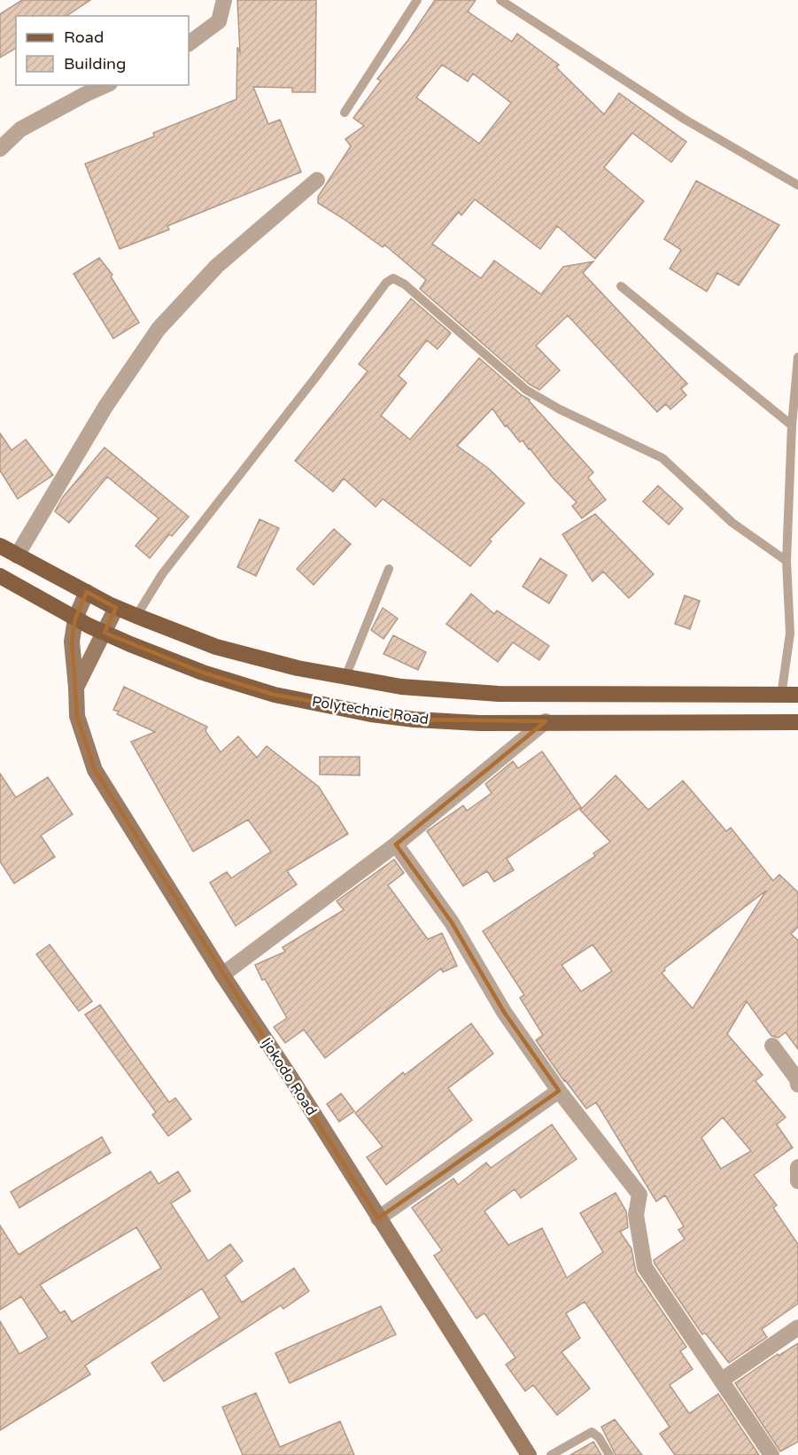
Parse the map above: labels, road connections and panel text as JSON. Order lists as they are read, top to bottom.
{
  "streets": {
    "main road": ["Polytechnic Road", "Ijokodo Road"]
  },
  "crossings": [
    ["Polytechnic Road", "Ijokodo Road"]
  ],
  "legend": ["Road", "Building"]
}
